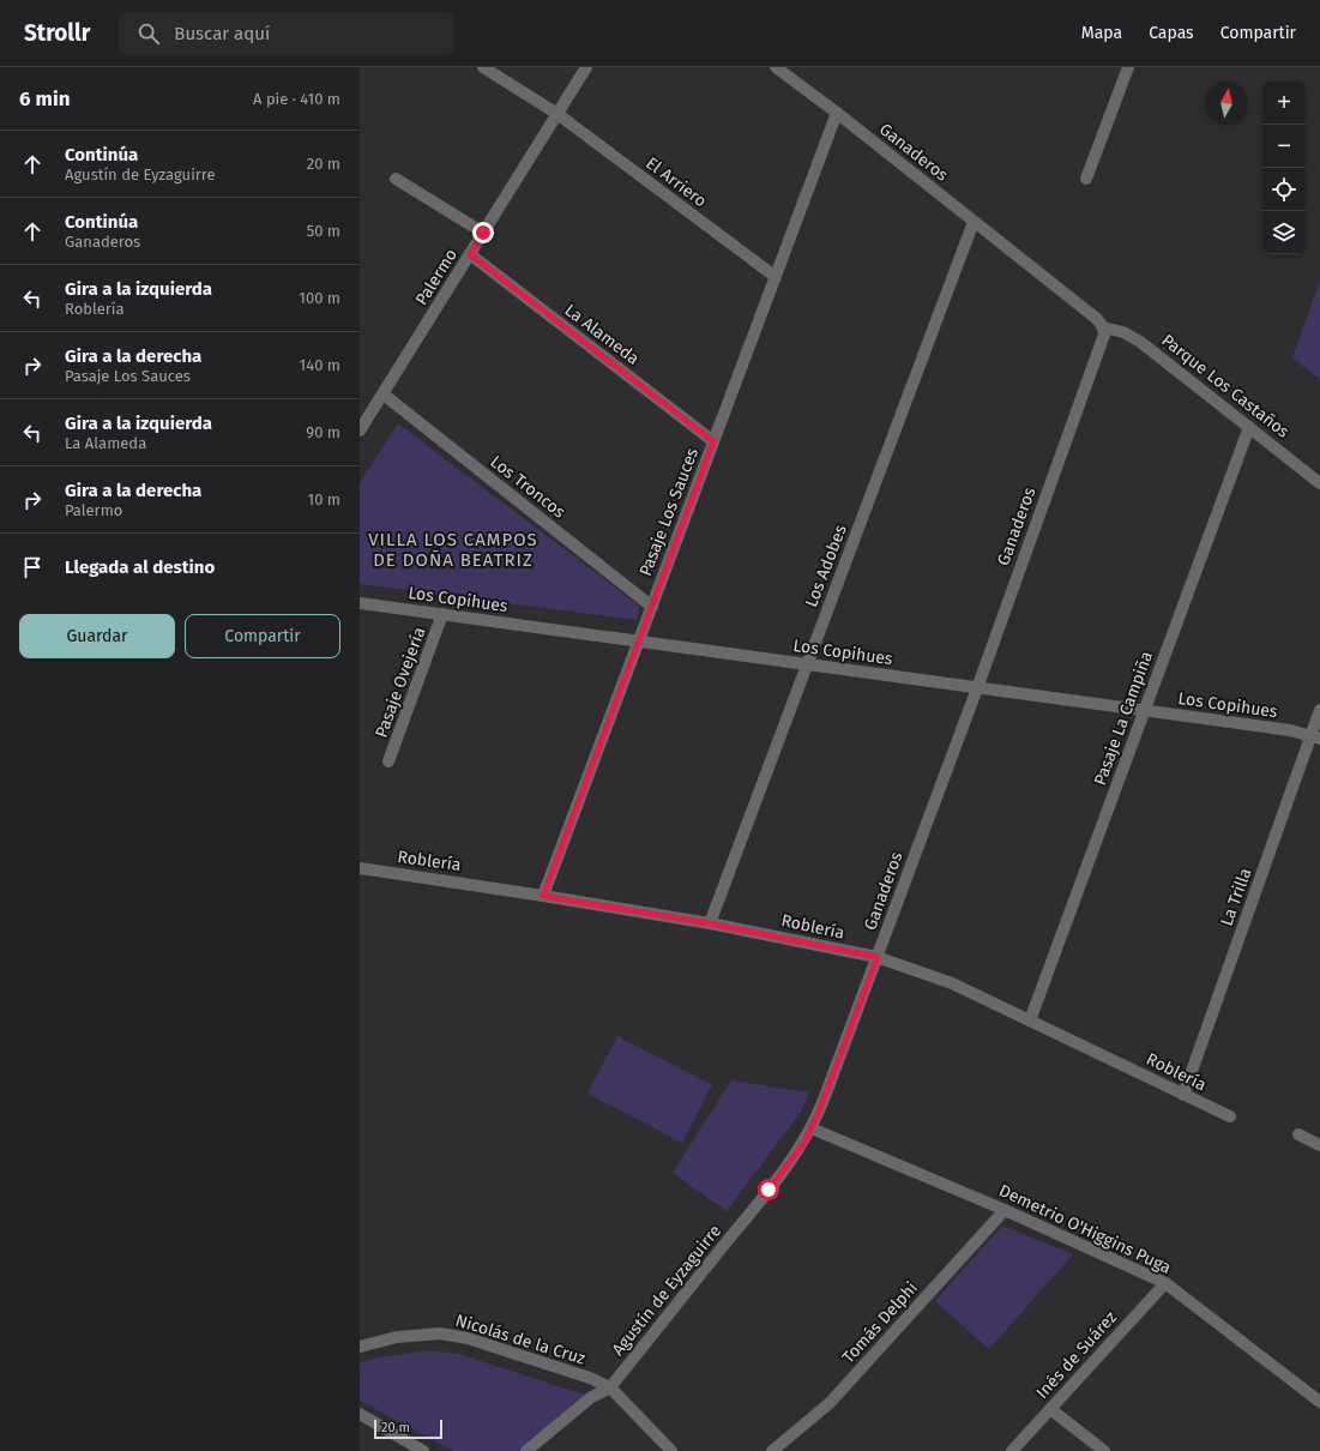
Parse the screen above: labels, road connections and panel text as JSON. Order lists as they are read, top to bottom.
{
  "streets": {
    "street": [
      "Ganaderos",
      "El Arriero",
      "Palermo",
      "La Alameda",
      "Parque Los Castaños",
      "Los Troncos",
      "Pasaje Los Sauces",
      "Los Adobes",
      "Los Copihues",
      "Pasaje Ovejería",
      "Pasaje La Campiña",
      "Roblería",
      "La Trilla",
      "Demetrio O'Higgins Puga",
      "Agustín de Eyzaguirre",
      "Tomás Delphi",
      "Nicolás de la Cruz",
      "Inés de Suárez"
    ]
  },
  "crossings": [
    ["Ganaderos", "Parque Los Castaños"],
    ["Ganaderos", "Pasaje Los Sauces"],
    ["Ganaderos", "Los Adobes"],
    ["Ganaderos", "Los Copihues"],
    ["Ganaderos", "Roblería"],
    ["Ganaderos", "Demetrio O'Higgins Puga"],
    ["Ganaderos", "Agustín de Eyzaguirre"],
    ["El Arriero", "Palermo"],
    ["El Arriero", "Pasaje Los Sauces"],
    ["Palermo", "La Alameda"],
    ["Palermo", "Los Troncos"],
    ["La Alameda", "Pasaje Los Sauces"],
    ["Parque Los Castaños", "Pasaje La Campiña"],
    ["Los Troncos", "Pasaje Los Sauces"],
    ["Pasaje Los Sauces", "Los Copihues"],
    ["Pasaje Los Sauces", "Roblería"],
    ["Los Adobes", "Los Copihues"],
    ["Los Adobes", "Roblería"],
    ["Los Copihues", "Pasaje Ovejería"],
    ["Los Copihues", "Pasaje La Campiña"],
    ["Los Copihues", "La Trilla"],
    ["Pasaje La Campiña", "Roblería"],
    ["Roblería", "La Trilla"],
    ["Demetrio O'Higgins Puga", "Agustín de Eyzaguirre"],
    ["Demetrio O'Higgins Puga", "Tomás Delphi"],
    ["Demetrio O'Higgins Puga", "Inés de Suárez"],
    ["Agustín de Eyzaguirre", "Nicolás de la Cruz"]
  ],
  "districts": ["VILLA LOS CAMPOS DE DOÑA BEATRIZ"],
  "scale_bar": "20 m",
  "north": "top",
  "page": {
    "header": "Strollr",
    "search": "Buscar aquí",
    "nav": ["Mapa", "Capas", "Compartir"],
    "heading": ["6 min", "A pie · 410 m"],
    "map_buttons": ["+", "−"],
    "list": [
      ["Continúa", "Agustín de Eyzaguirre", "20 m"],
      ["Continúa", "Ganaderos", "50 m"],
      ["Gira a la izquierda", "Roblería", "100 m"],
      ["Gira a la derecha", "Pasaje Los Sauces", "140 m"],
      ["Gira a la izquierda", "La Alameda", "90 m"],
      ["Gira a la derecha", "Palermo", "10 m"],
      "Llegada al destino"
    ],
    "buttons": ["Guardar", "Compartir"],
    "scale": "20 m"
  }
}
